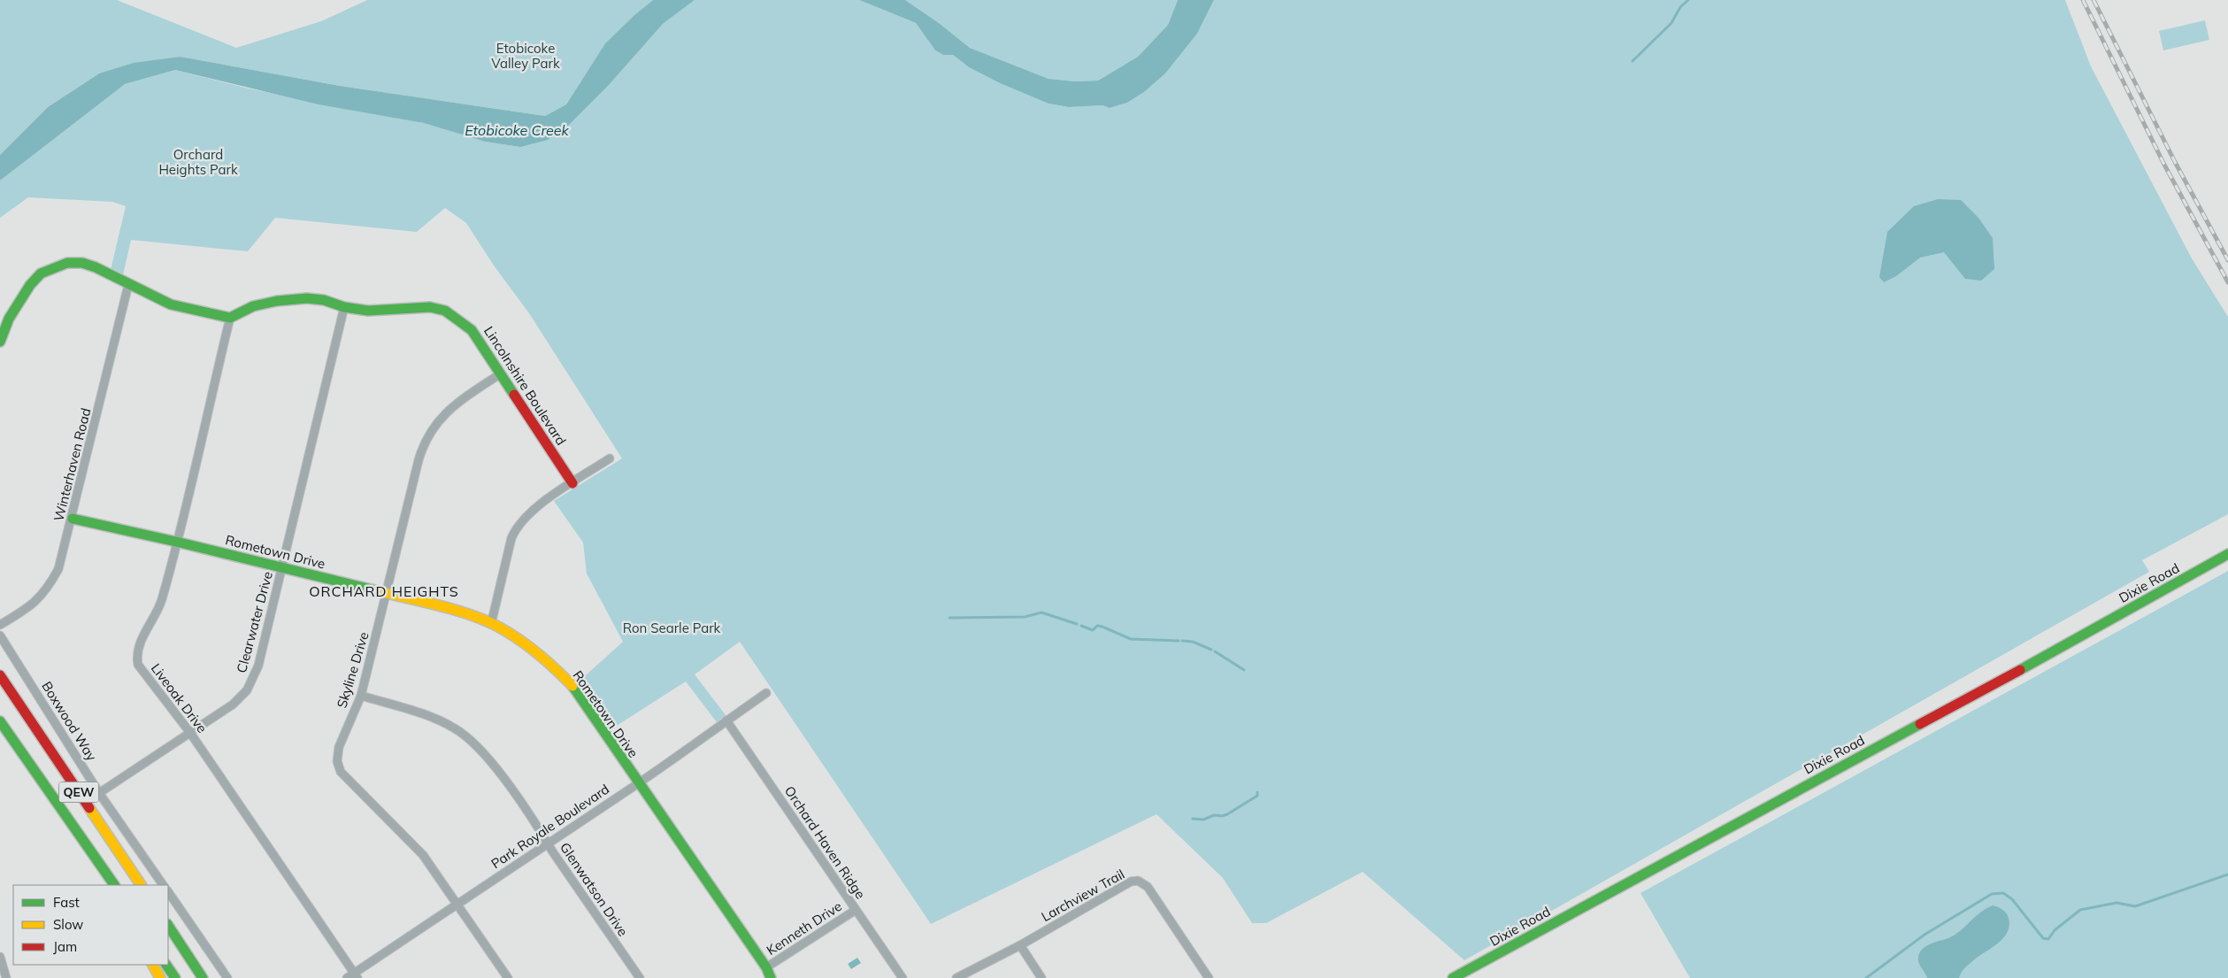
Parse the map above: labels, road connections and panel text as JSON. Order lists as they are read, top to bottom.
{
  "streets": {
    "main road": [
      "Lincolnshire Boulevard",
      "Rometown Drive",
      "Dixie Road",
      "QEW"
    ],
    "street": [
      "Winterhaven Road",
      "Clearwater Drive",
      "Skyline Drive",
      "Liveoak Drive",
      "Boxwood Way",
      "Park Royale Boulevard",
      "Orchard Haven Ridge",
      "Glenwatson Drive",
      "Larchview Trail",
      "Kenneth Drive"
    ]
  },
  "crossings": [
    ["Lincolnshire Boulevard", "Clearwater Drive"],
    ["Lincolnshire Boulevard", "Skyline Drive"],
    ["Lincolnshire Boulevard", "Liveoak Drive"],
    ["Winterhaven Road", "Rometown Drive"],
    ["Rometown Drive", "Clearwater Drive"],
    ["Rometown Drive", "Skyline Drive"],
    ["Rometown Drive", "Liveoak Drive"],
    ["Rometown Drive", "Park Royale Boulevard"],
    ["Rometown Drive", "Kenneth Drive"],
    ["Clearwater Drive", "Liveoak Drive"],
    ["Clearwater Drive", "Boxwood Way"],
    ["Skyline Drive", "Park Royale Boulevard"],
    ["Skyline Drive", "Glenwatson Drive"],
    ["Liveoak Drive", "Park Royale Boulevard"],
    ["Park Royale Boulevard", "Orchard Haven Ridge"],
    ["Park Royale Boulevard", "Glenwatson Drive"],
    ["Orchard Haven Ridge", "Kenneth Drive"]
  ],
  "districts": ["ORCHARD HEIGHTS"],
  "water": ["Etobicoke Creek"],
  "parks": ["Etobicoke Valley Park", "Orchard Heights Park", "Ron Searle Park"],
  "legend": ["Fast", "Slow", "Jam"]
}
